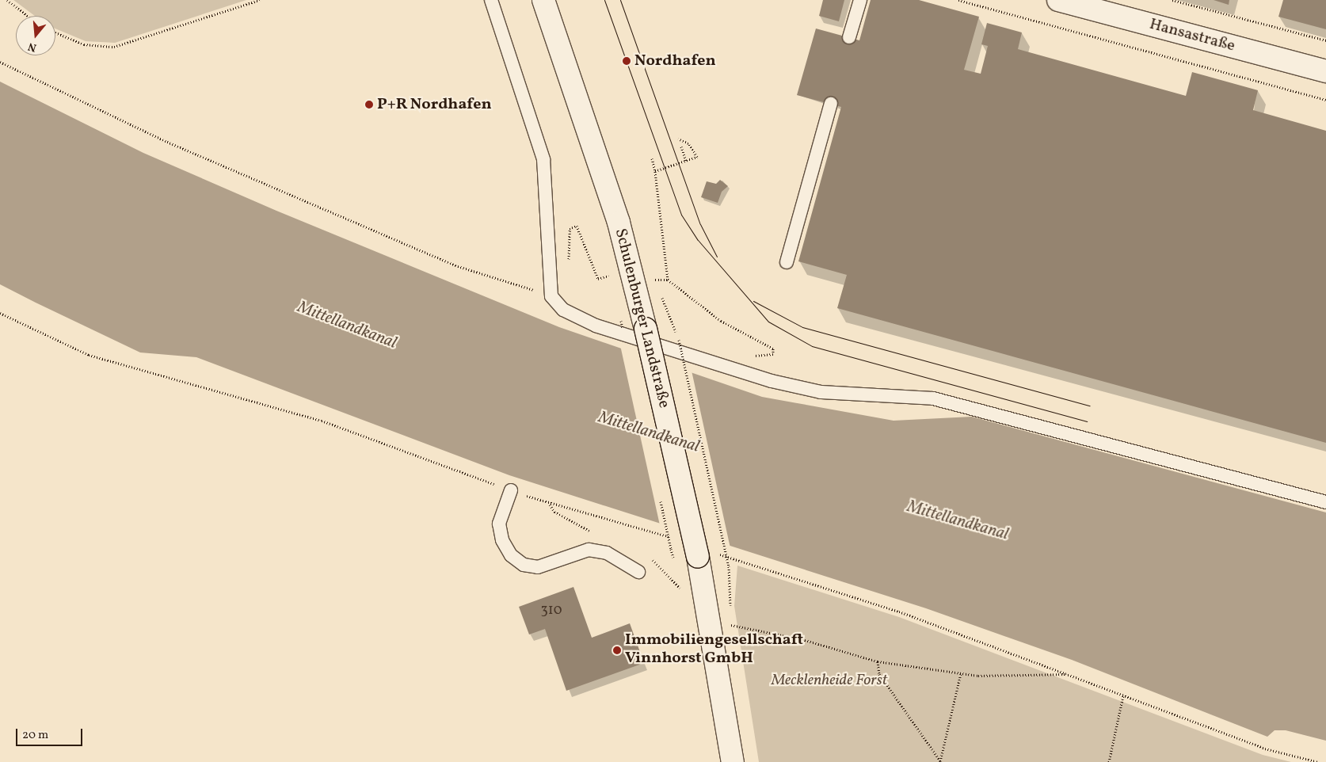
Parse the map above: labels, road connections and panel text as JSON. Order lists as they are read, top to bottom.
{
  "streets": {
    "main road": ["Hansastraße", "Schulenburger Landstraße"]
  },
  "water": ["Mittellandkanal"],
  "parks": ["Mecklenheide Forst"],
  "places": ["Nordhafen", "P+R Nordhafen", "Immobiliengesellschaft Vinnhorst GmbH"],
  "house_numbers": ["310"],
  "scale_bar": "20 m",
  "north": "bottom"
}
